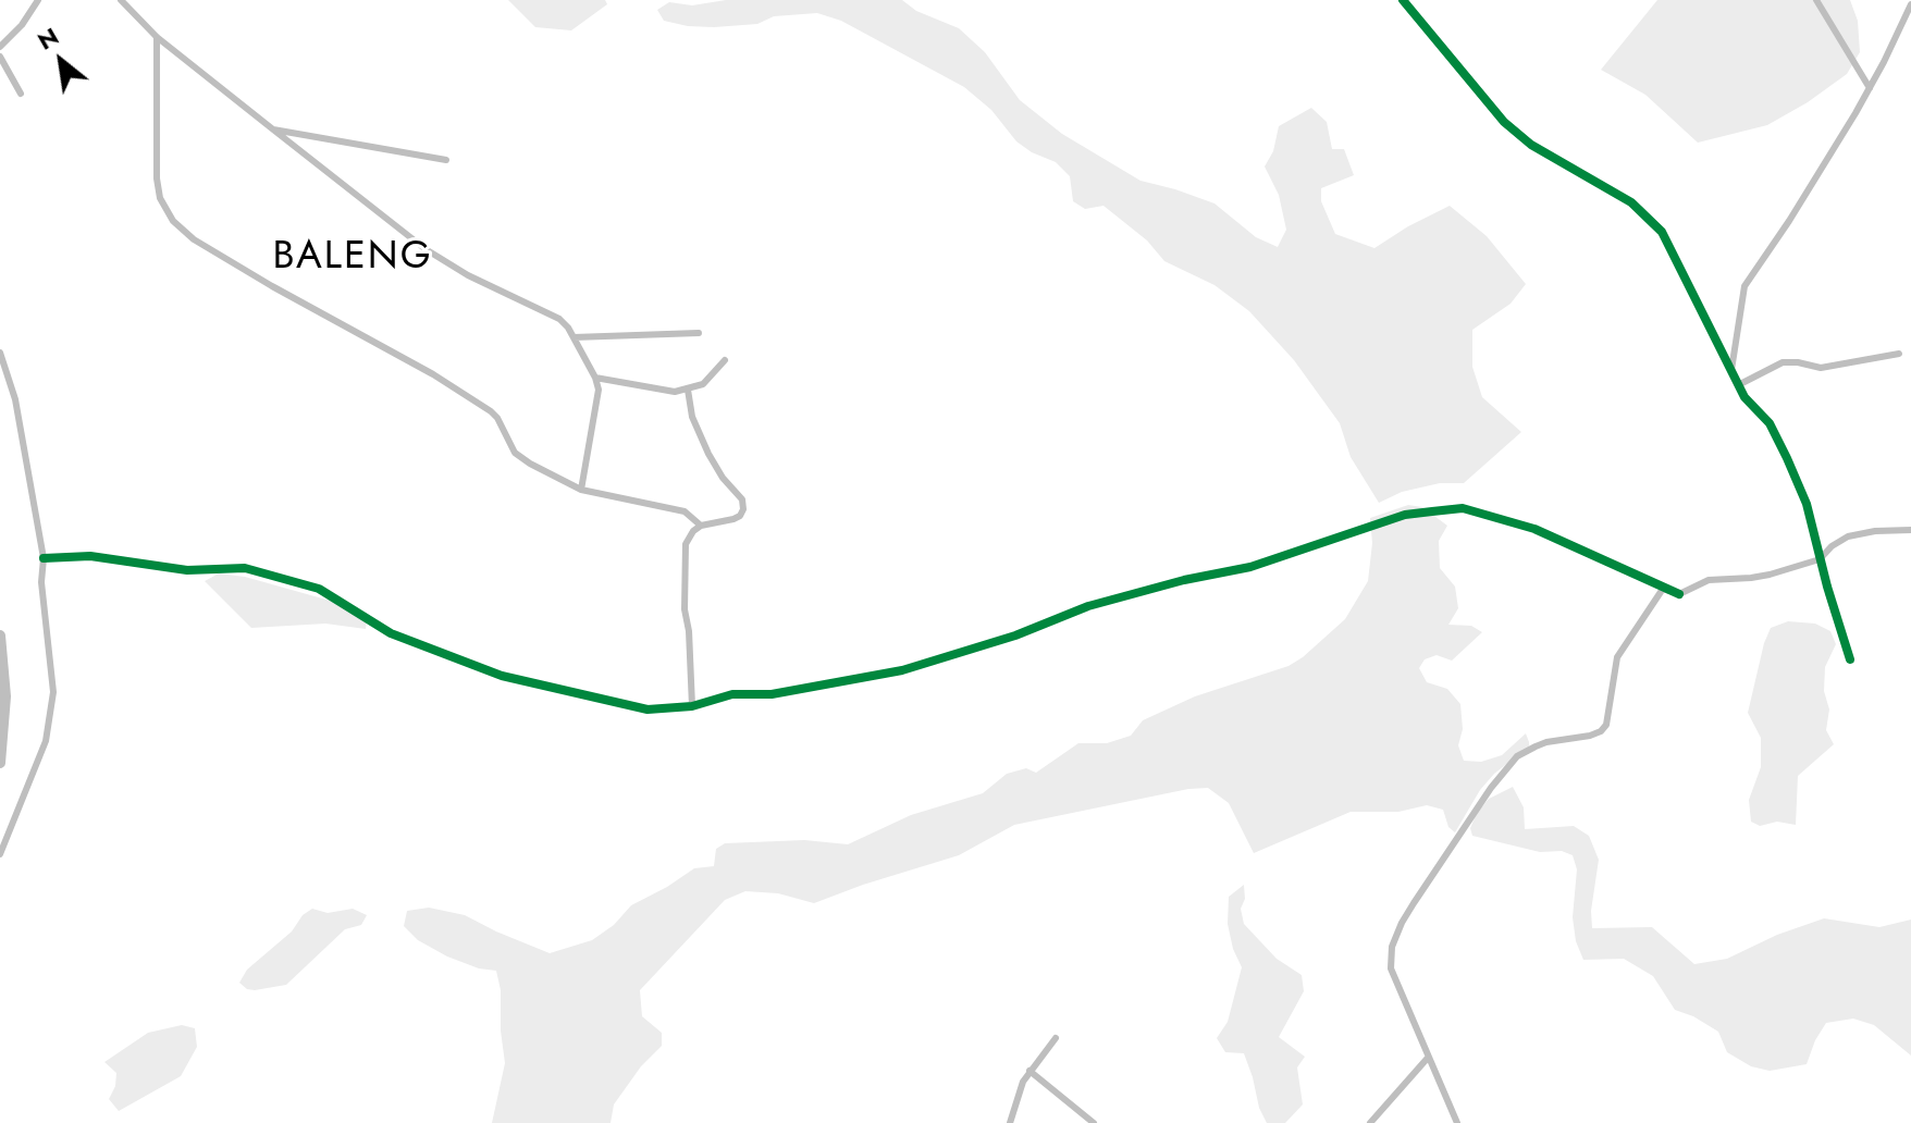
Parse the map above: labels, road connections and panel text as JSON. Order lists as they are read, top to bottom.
{
  "districts": ["BALENG"],
  "north": "top left"
}
